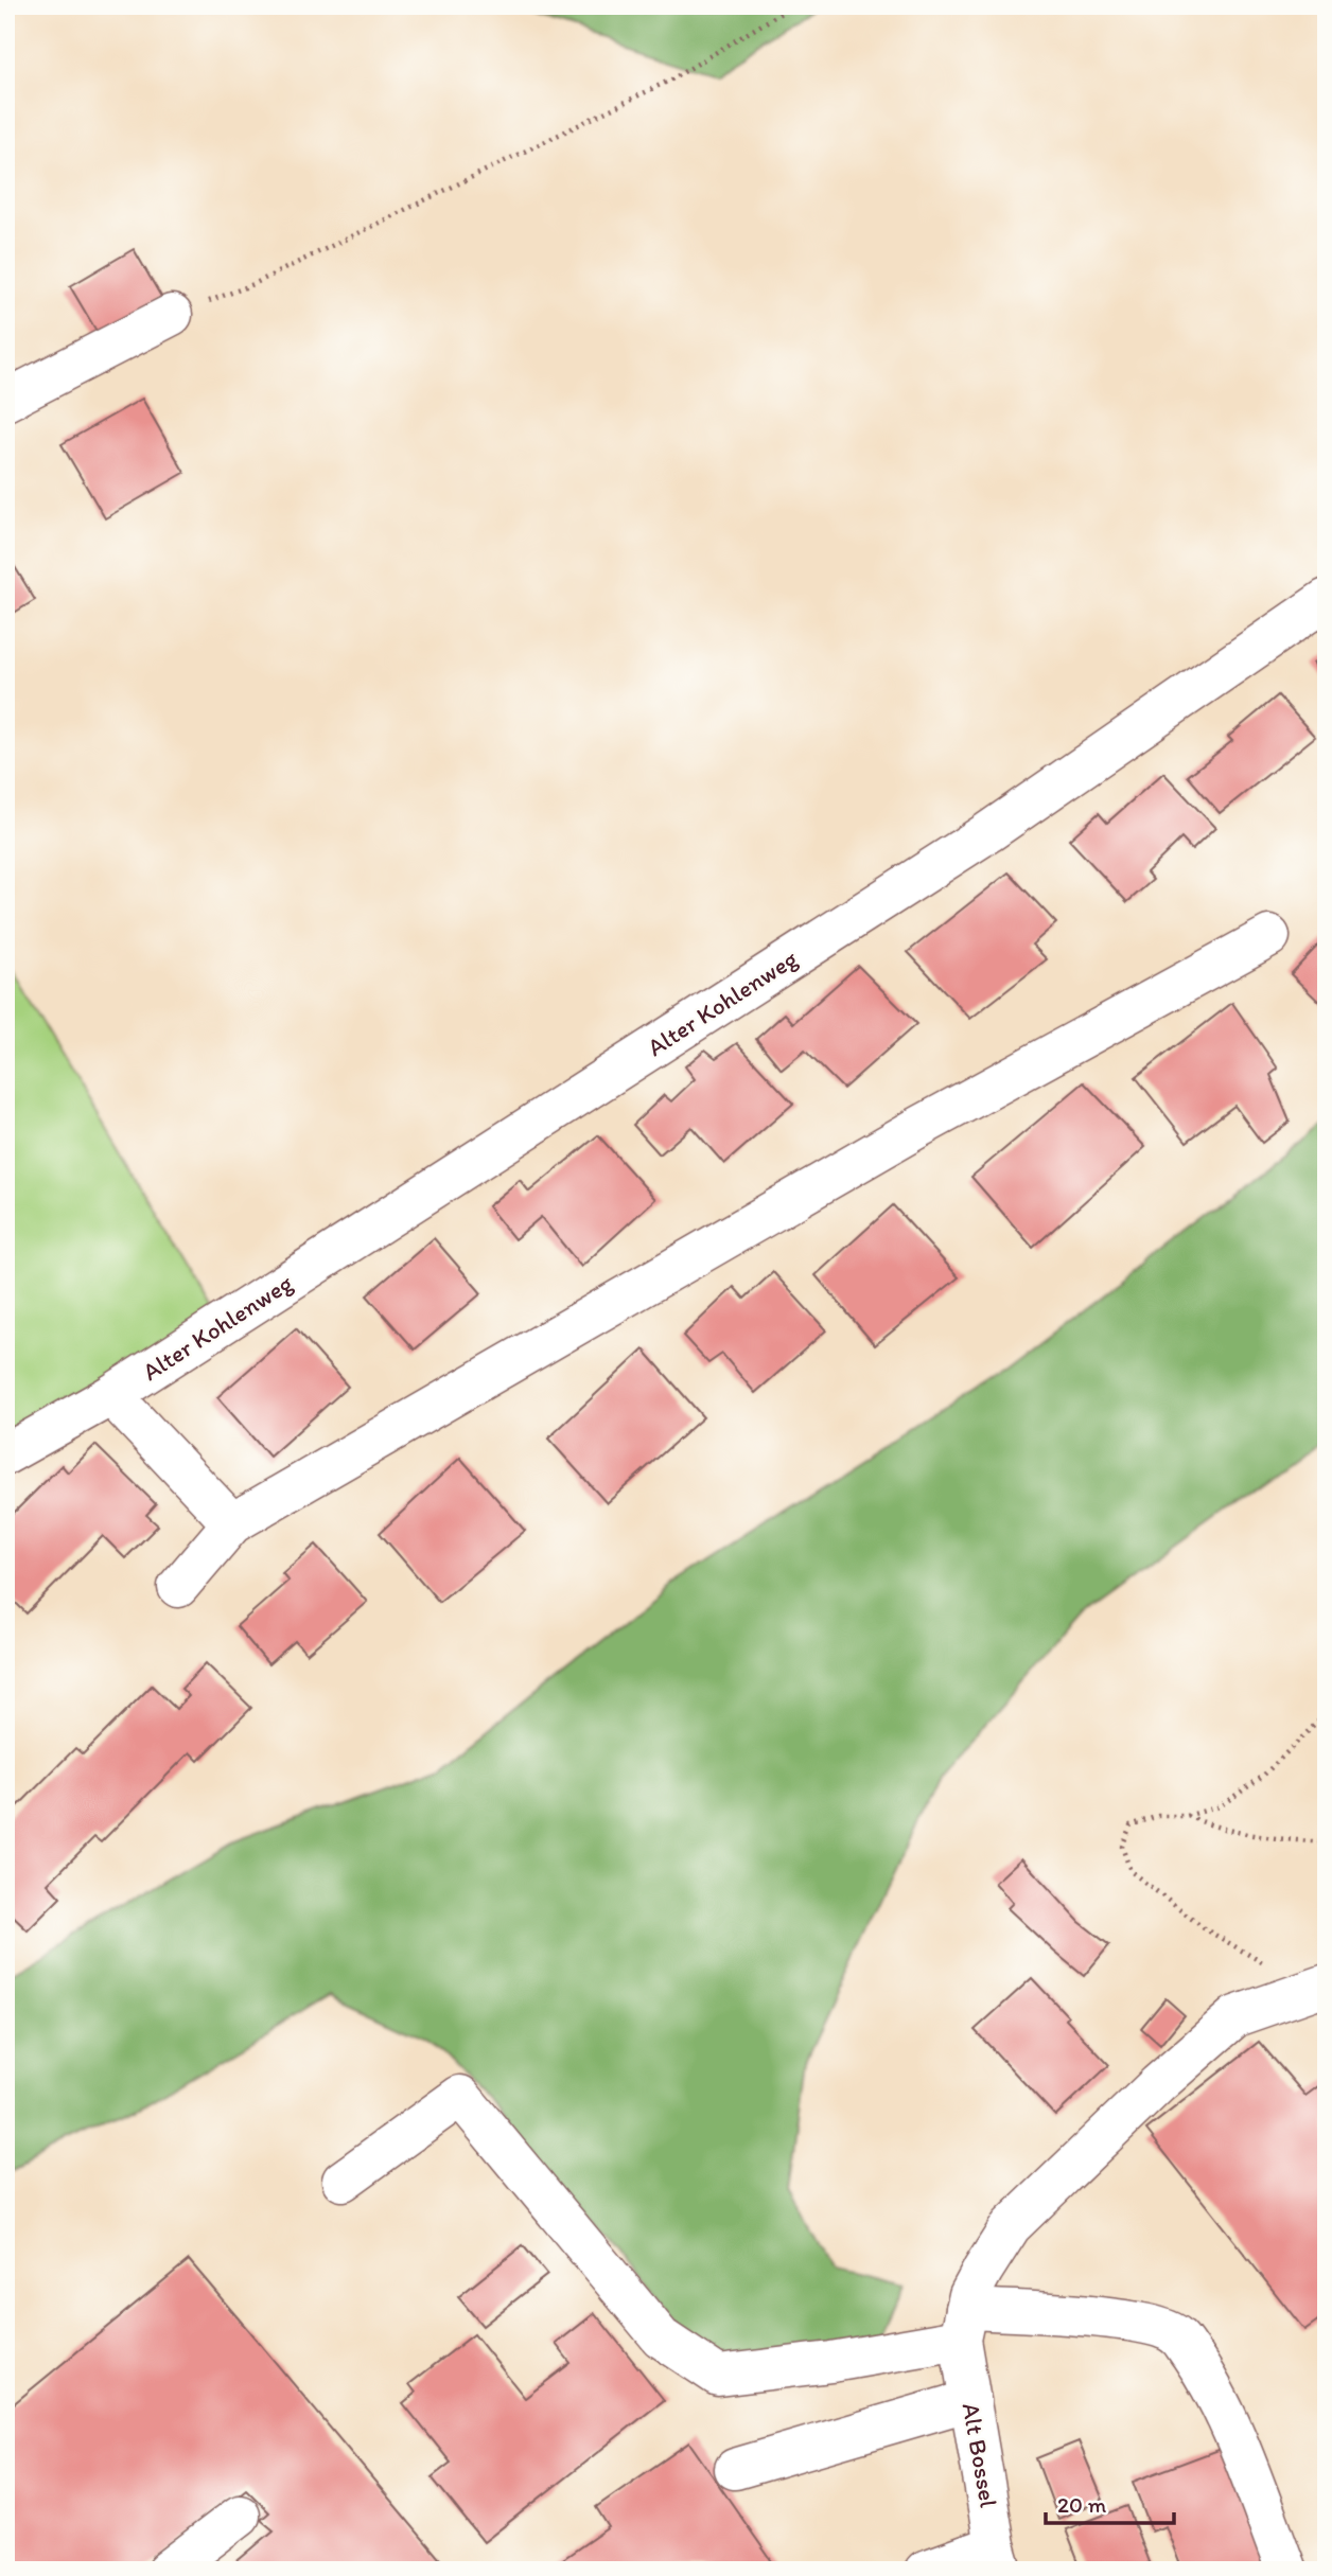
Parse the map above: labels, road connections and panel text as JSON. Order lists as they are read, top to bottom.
{
  "streets": {
    "street": ["Alter Kohlenweg", "Alt Bossel"]
  },
  "scale_bar": "20 m"
}
